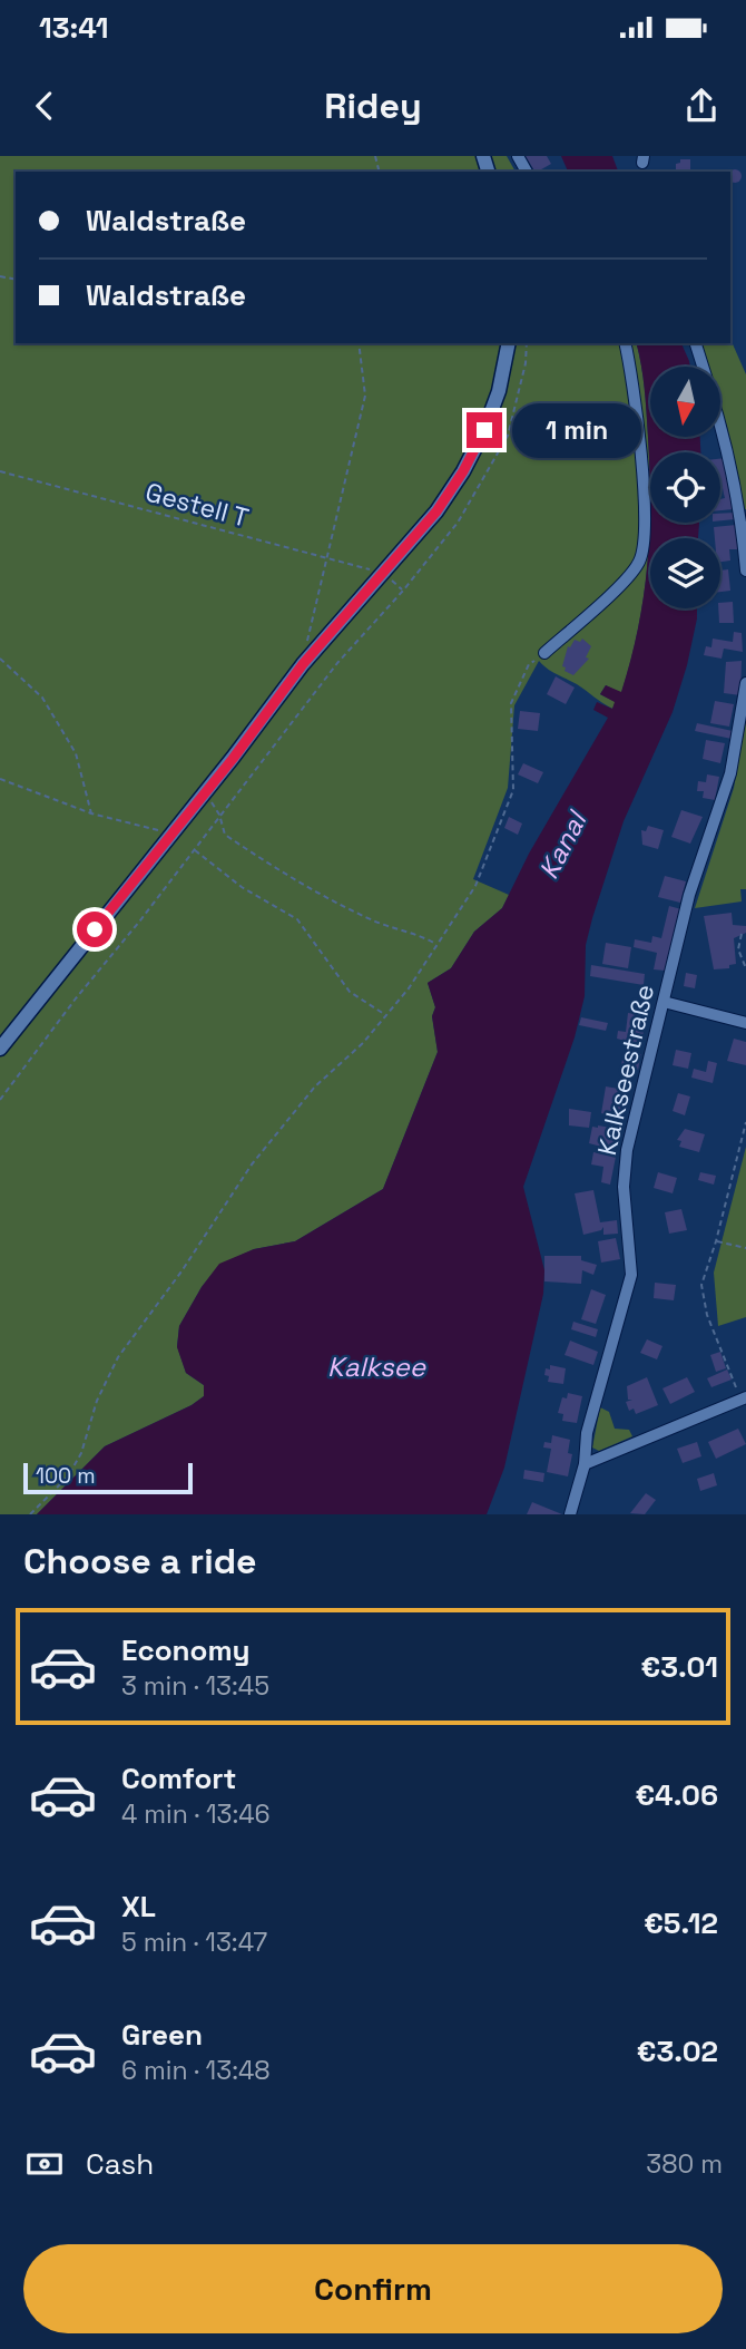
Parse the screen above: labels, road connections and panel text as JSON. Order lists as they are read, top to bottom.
{
  "streets": {
    "street": ["Kalkseestraße"],
    "path": ["Gestell T"]
  },
  "water": ["Kanal", "Kalksee"],
  "scale_bar": "100 m",
  "north": "bottom",
  "page": {
    "status": "13:41",
    "header": "Ridey",
    "banner": ["Waldstraße", "Waldstraße"],
    "bubble": "1 min",
    "scale": "100 m",
    "heading": "Choose a ride",
    "list": [
      {
        "name": "Economy",
        "note": "3 min · 13:45",
        "value": "€3.01"
      },
      {
        "name": "Comfort",
        "note": "4 min · 13:46",
        "value": "€4.06"
      },
      {
        "name": "XL",
        "note": "5 min · 13:47",
        "value": "€5.12"
      },
      {
        "name": "Green",
        "note": "6 min · 13:48",
        "value": "€3.02"
      }
    ],
    "pay": ["Cash", "380 m"],
    "buttons": "Confirm"
  }
}
